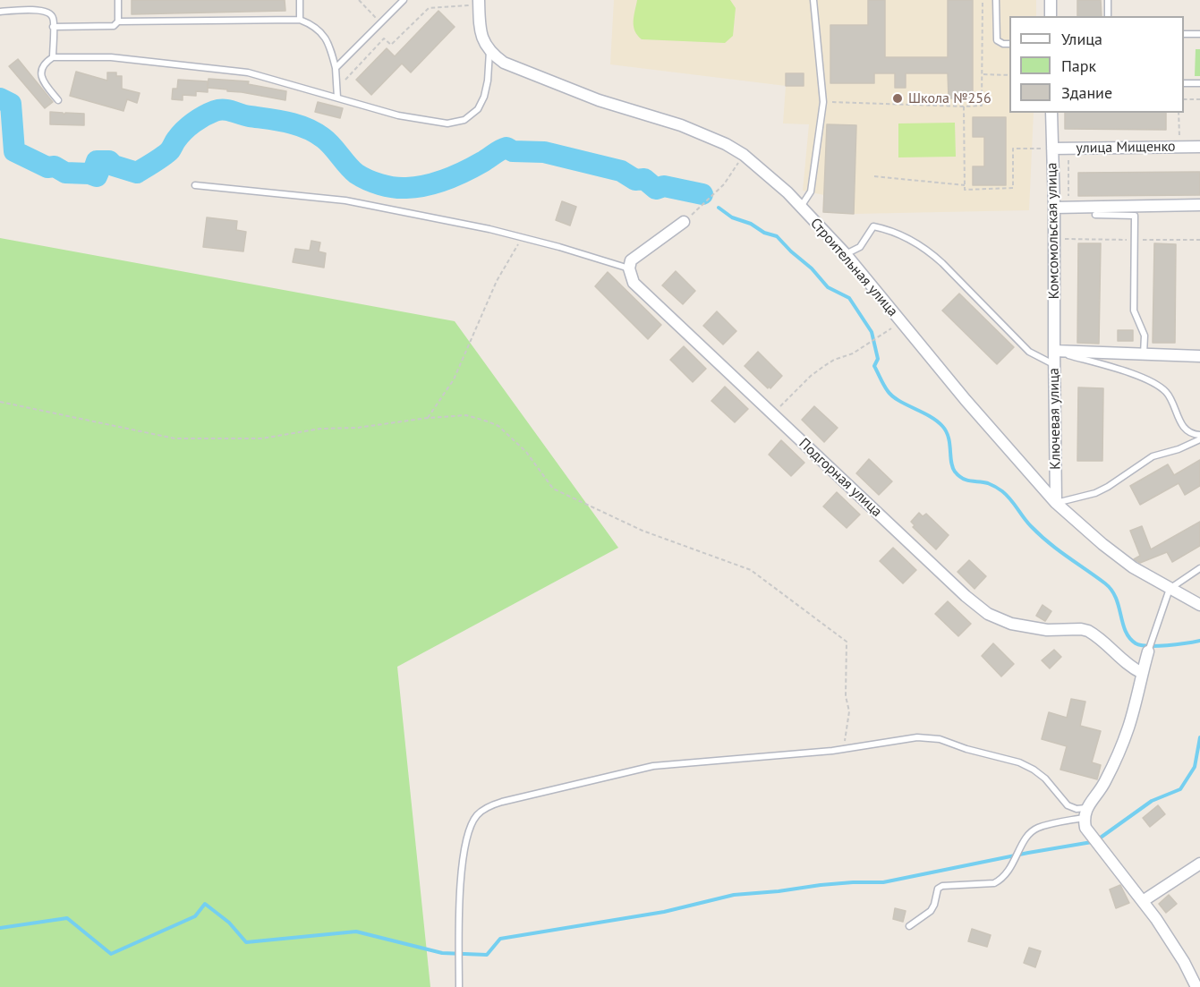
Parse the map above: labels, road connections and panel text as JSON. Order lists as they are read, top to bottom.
{
  "streets": {
    "street": [
      "улица Мищенко",
      "Комсомольская улица",
      "Строительная улица",
      "Ключевая улица",
      "Подгорная улица"
    ]
  },
  "crossings": [
    ["улица Мищенко", "Комсомольская улица"],
    ["Комсомольская улица", "Ключевая улица"],
    ["Строительная улица", "Ключевая улица"]
  ],
  "places": ["Школа №256"],
  "legend": ["Улица", "Парк", "Здание"]
}
